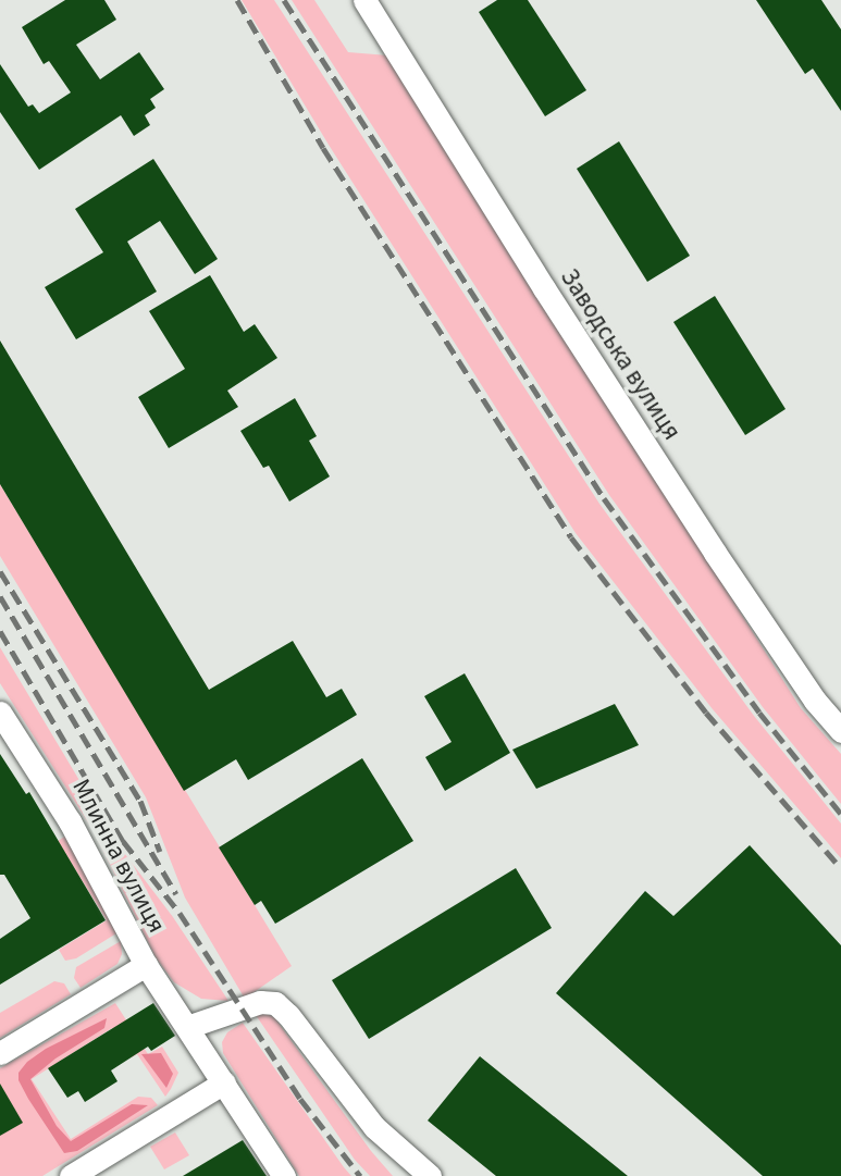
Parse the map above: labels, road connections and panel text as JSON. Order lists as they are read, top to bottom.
{
  "streets": {
    "street": ["Заводська вулиця", "Млинна вулиця"]
  }
}
